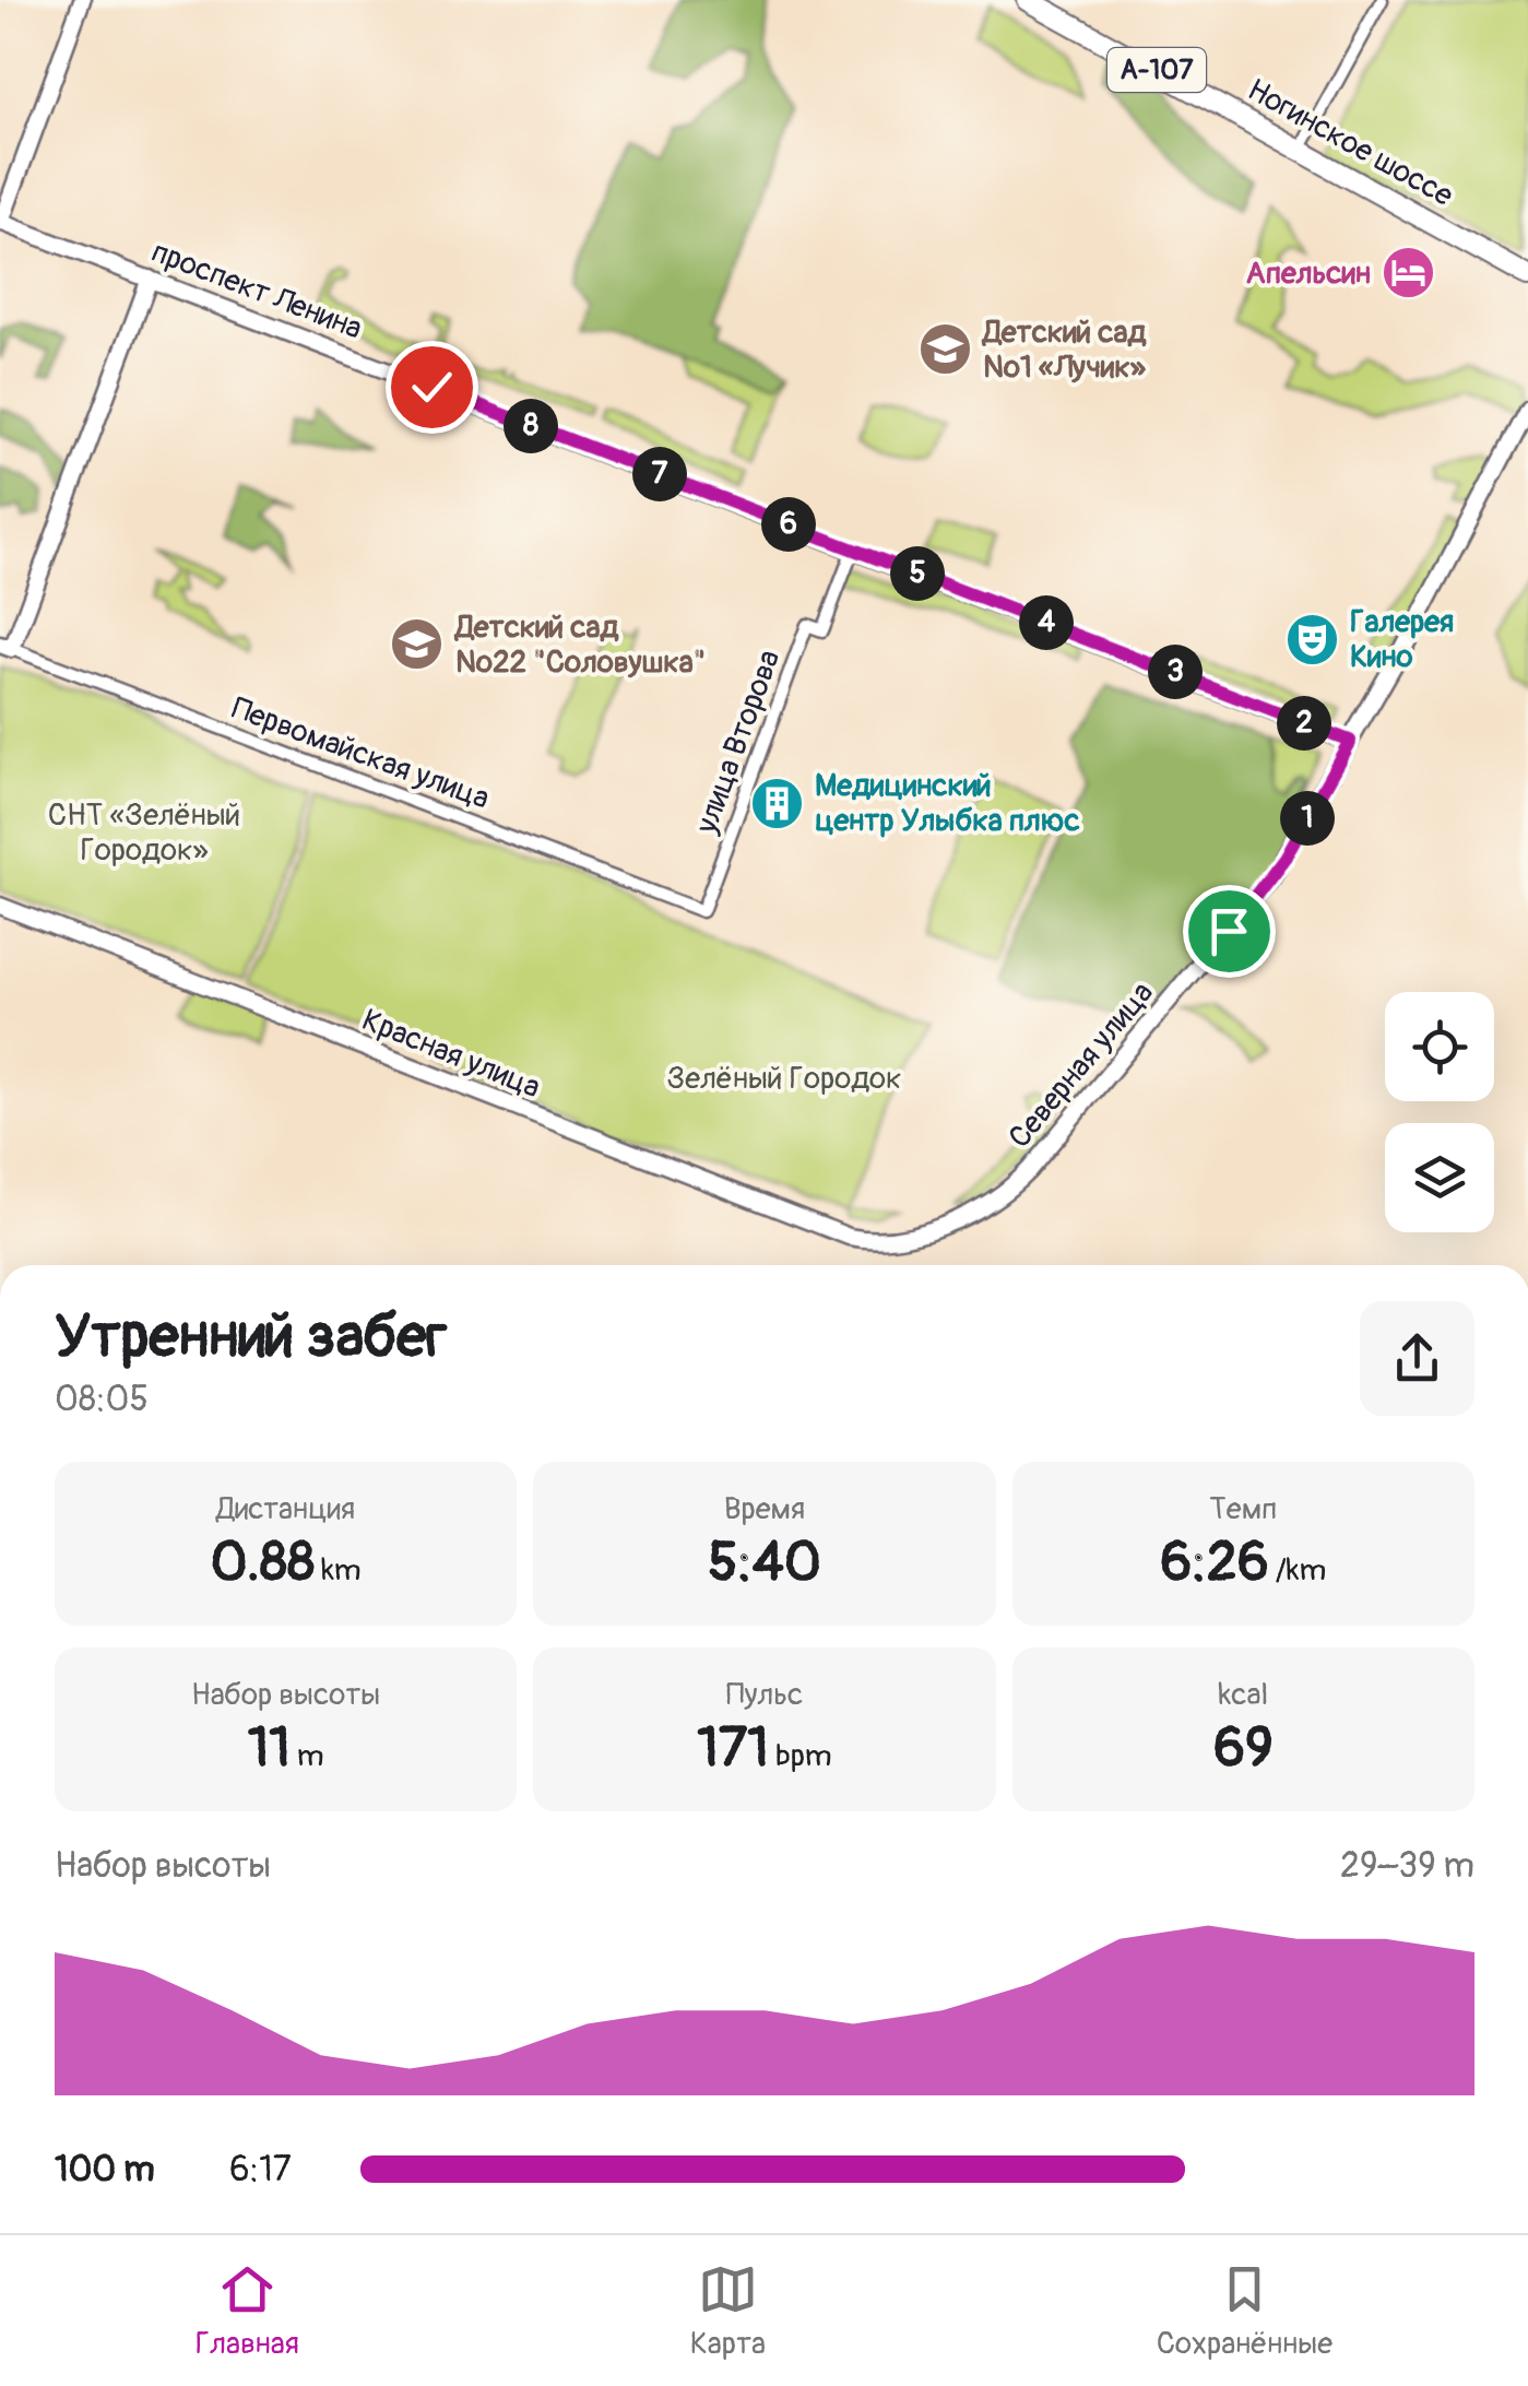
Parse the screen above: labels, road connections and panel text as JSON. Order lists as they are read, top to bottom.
{
  "streets": {
    "highway": ["А-107", "Ногинское шоссе"],
    "main road": ["проспект Ленина", "Красная улица", "Северная улица"],
    "street": ["улица Второва", "Первомайская улица"]
  },
  "crossings": [
    ["проспект Ленина", "улица Второва"],
    ["проспект Ленина", "Северная улица"],
    ["улица Второва", "Первомайская улица"],
    ["Красная улица", "Северная улица"]
  ],
  "parks": ["СНТ «Зелёный Городок»", "Зелёный Городок"],
  "places": {
    "hotel": ["Апельсин"],
    "school or university": ["Детский сад №1 «Лучик»", "Детский сад №22 \"Соловушка\""],
    "theatre": ["Галерея Кино"],
    "building": ["Медицинский центр Улыбка плюс"]
  },
  "page": {
    "pins": [
      "8",
      "7",
      "6",
      "5",
      "4",
      "3",
      "2",
      "1"
    ],
    "heading": ["Утренний забег", "08:05"],
    "stats": [
      ["Дистанция", "0.88 km"],
      ["Время", "5:40"],
      ["Темп", "6:26 /km"],
      ["Набор высоты", "11 m"],
      ["Пульс", "171 bpm"],
      ["kcal", "69"]
    ],
    "chart": ["Набор высоты", "29–39 m"],
    "list": [
      {
        "name": "100 m",
        "note": "6:17"
      }
    ],
    "tabs": ["Главная", "Карта", "Сохранённые"]
  }
}
